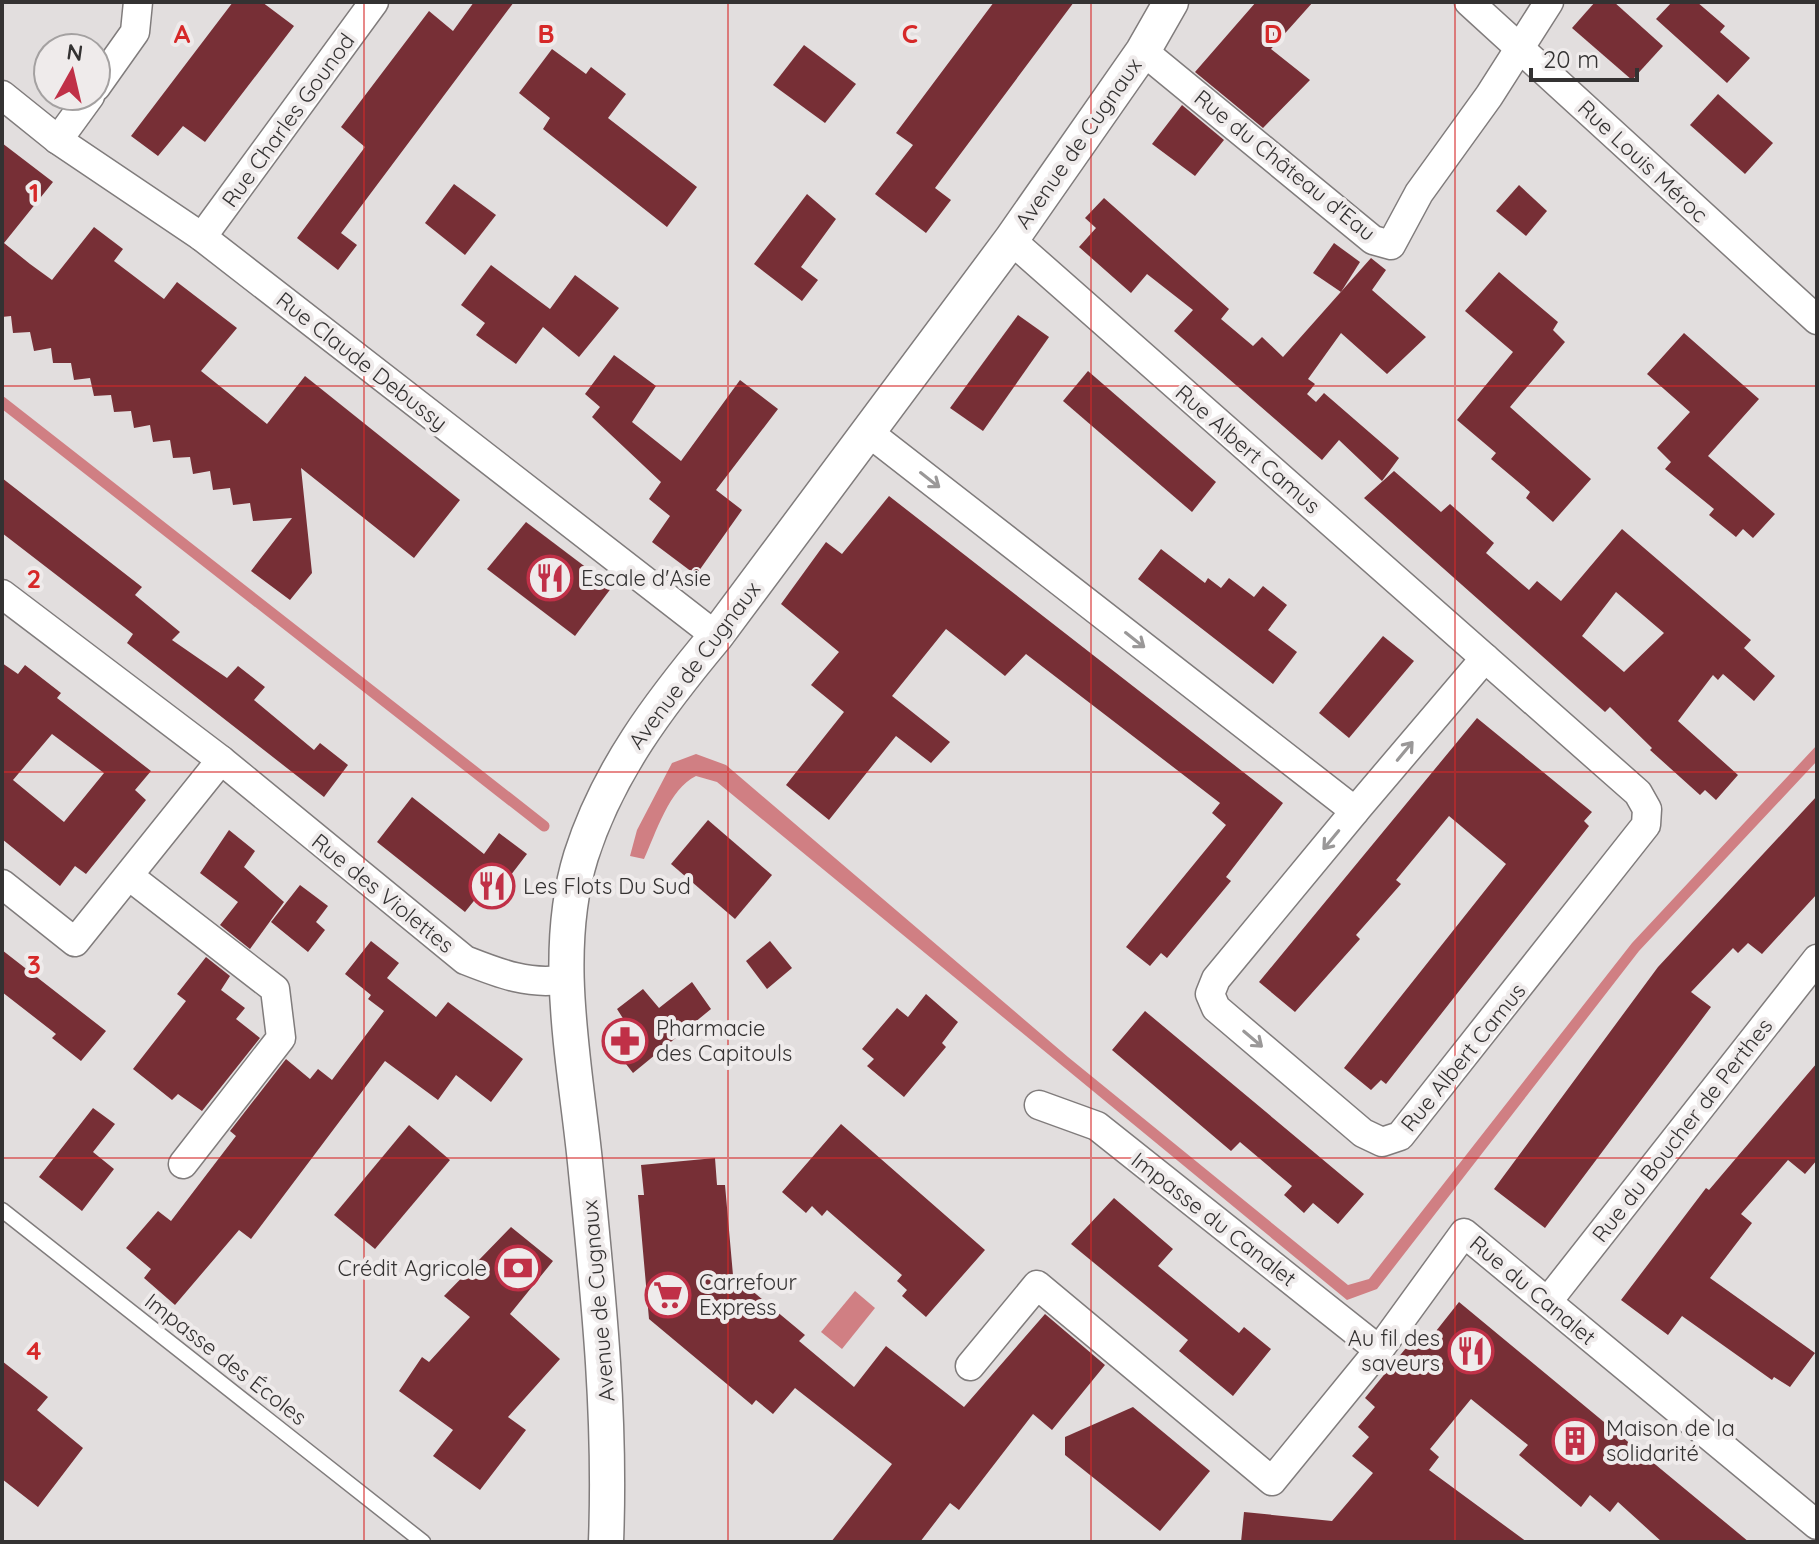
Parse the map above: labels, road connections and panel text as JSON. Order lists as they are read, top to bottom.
{
  "streets": {
    "street": [
      "Rue Charles Gounod",
      "Avenue de Cugnaux",
      "Rue Louis Méroc",
      "Rue du Château d'Eau",
      "Rue Claude Debussy",
      "Rue Albert Camus",
      "Rue des Violettes",
      "Rue du Boucher de Perthes",
      "Impasse du Canalet",
      "Rue du Canalet"
    ],
    "lane": ["Impasse des Écoles"]
  },
  "crossings": [
    ["Rue Charles Gounod", "Rue Claude Debussy"],
    ["Avenue de Cugnaux", "Rue du Château d'Eau"],
    ["Avenue de Cugnaux", "Rue Claude Debussy"],
    ["Avenue de Cugnaux", "Rue Albert Camus"],
    ["Avenue de Cugnaux", "Rue des Violettes"],
    ["Rue Louis Méroc", "Rue du Château d'Eau"],
    ["Rue du Boucher de Perthes", "Rue du Canalet"],
    ["Impasse du Canalet", "Rue du Canalet"]
  ],
  "places": {
    "restaurant": ["Escale d'Asie", "Les Flots Du Sud", "Au fil des saveurs"],
    "pharmacy": ["Pharmacie des Capitouls"],
    "bank": ["Crédit Agricole"],
    "supermarket": ["Carrefour Express"],
    "building": ["Maison de la solidarité"]
  },
  "scale_bar": "20 m",
  "north": "top",
  "grid": {
    "columns": [
      "A",
      "B",
      "C",
      "D"
    ],
    "rows": [
      "1",
      "2",
      "3",
      "4"
    ]
  }
}
